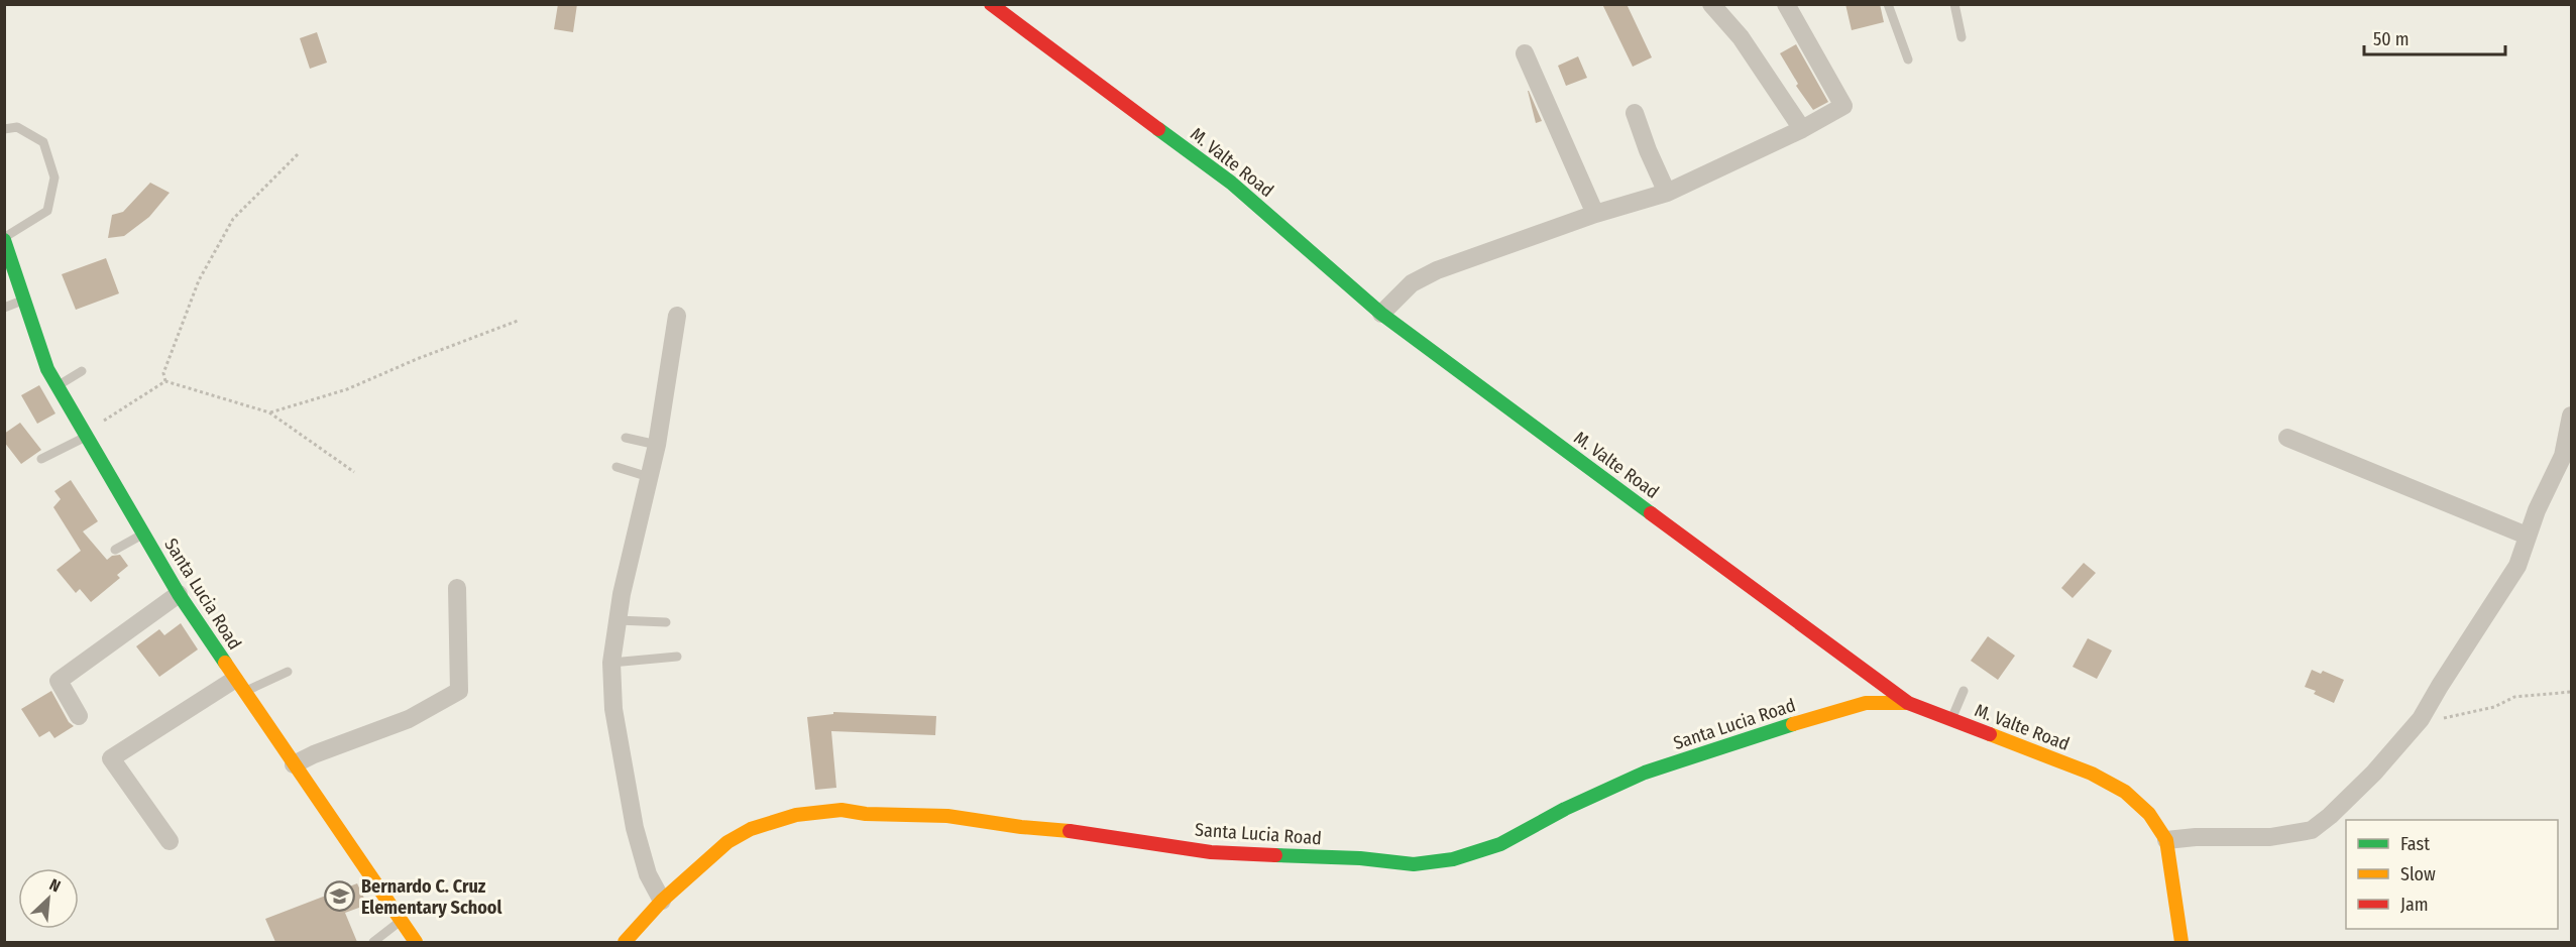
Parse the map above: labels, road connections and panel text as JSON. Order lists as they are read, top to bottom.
{
  "streets": {
    "street": ["M. Valte Road", "Santa Lucia Road"]
  },
  "crossings": [
    ["M. Valte Road", "Santa Lucia Road"]
  ],
  "places": {
    "school or university": ["Bernardo C. Cruz Elementary School"]
  },
  "legend": ["Fast", "Slow", "Jam"],
  "scale_bar": "50 m",
  "north": "top right"
}
